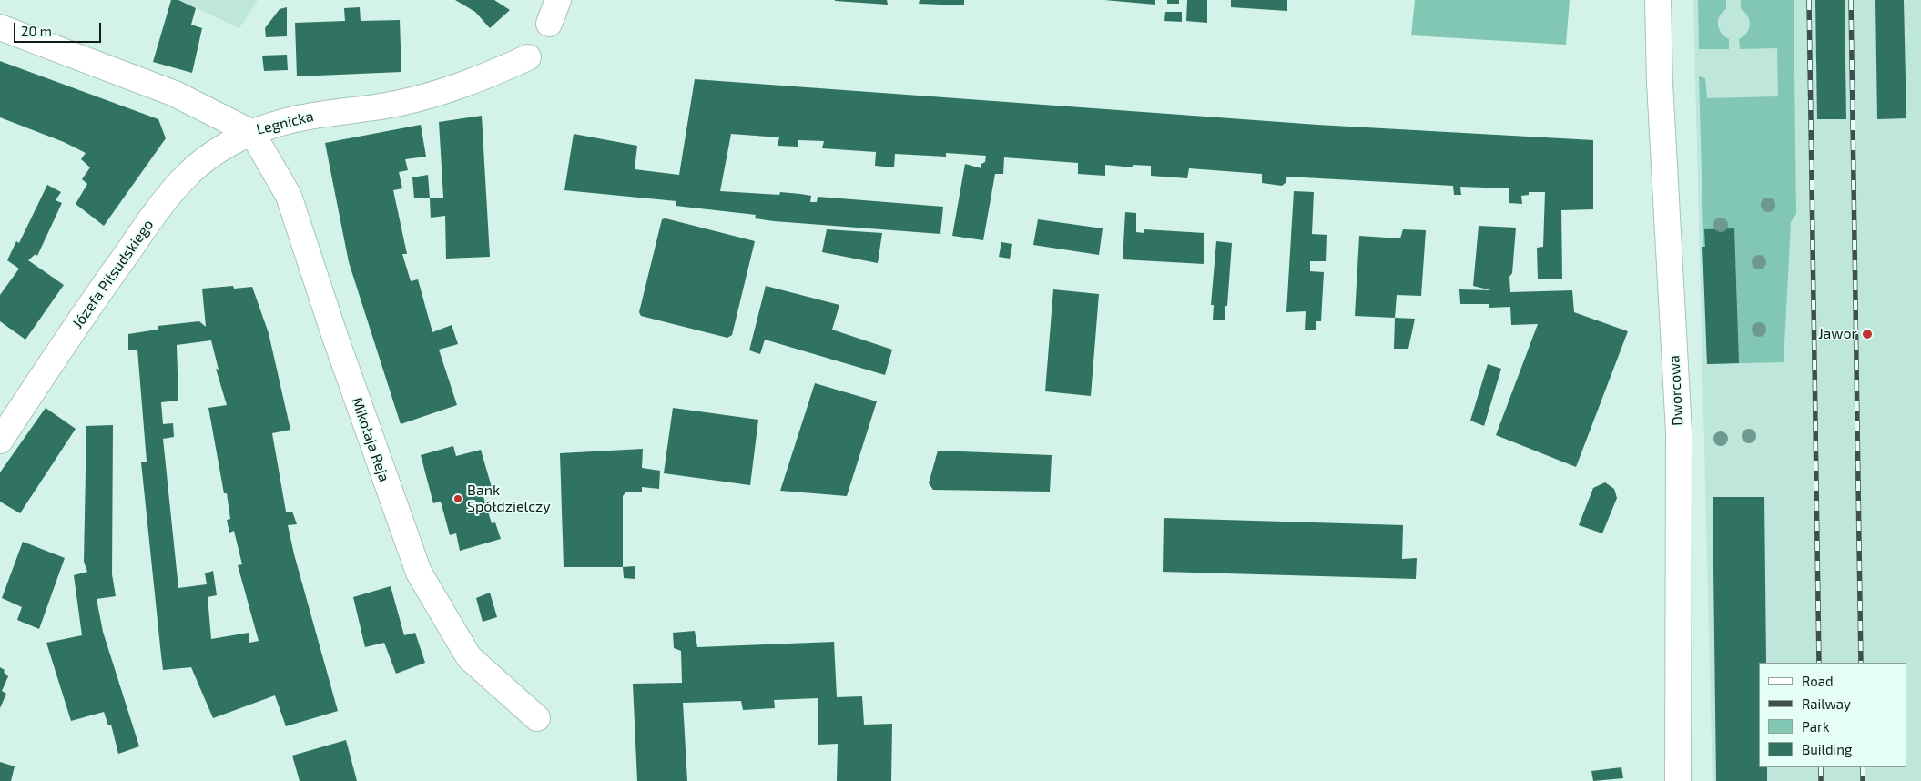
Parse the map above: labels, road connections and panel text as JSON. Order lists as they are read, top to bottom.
{
  "streets": {
    "street": [
      "Legnicka",
      "Józefa Piłsudskiego",
      "Dworcowa",
      "Mikołaja Reja"
    ]
  },
  "crossings": [
    ["Legnicka", "Józefa Piłsudskiego"],
    ["Legnicka", "Mikołaja Reja"],
    ["Józefa Piłsudskiego", "Mikołaja Reja"]
  ],
  "places": ["Jawor", "Bank Spółdzielczy"],
  "legend": [
    "Road",
    "Railway",
    "Park",
    "Building"
  ],
  "scale_bar": "20 m"
}
